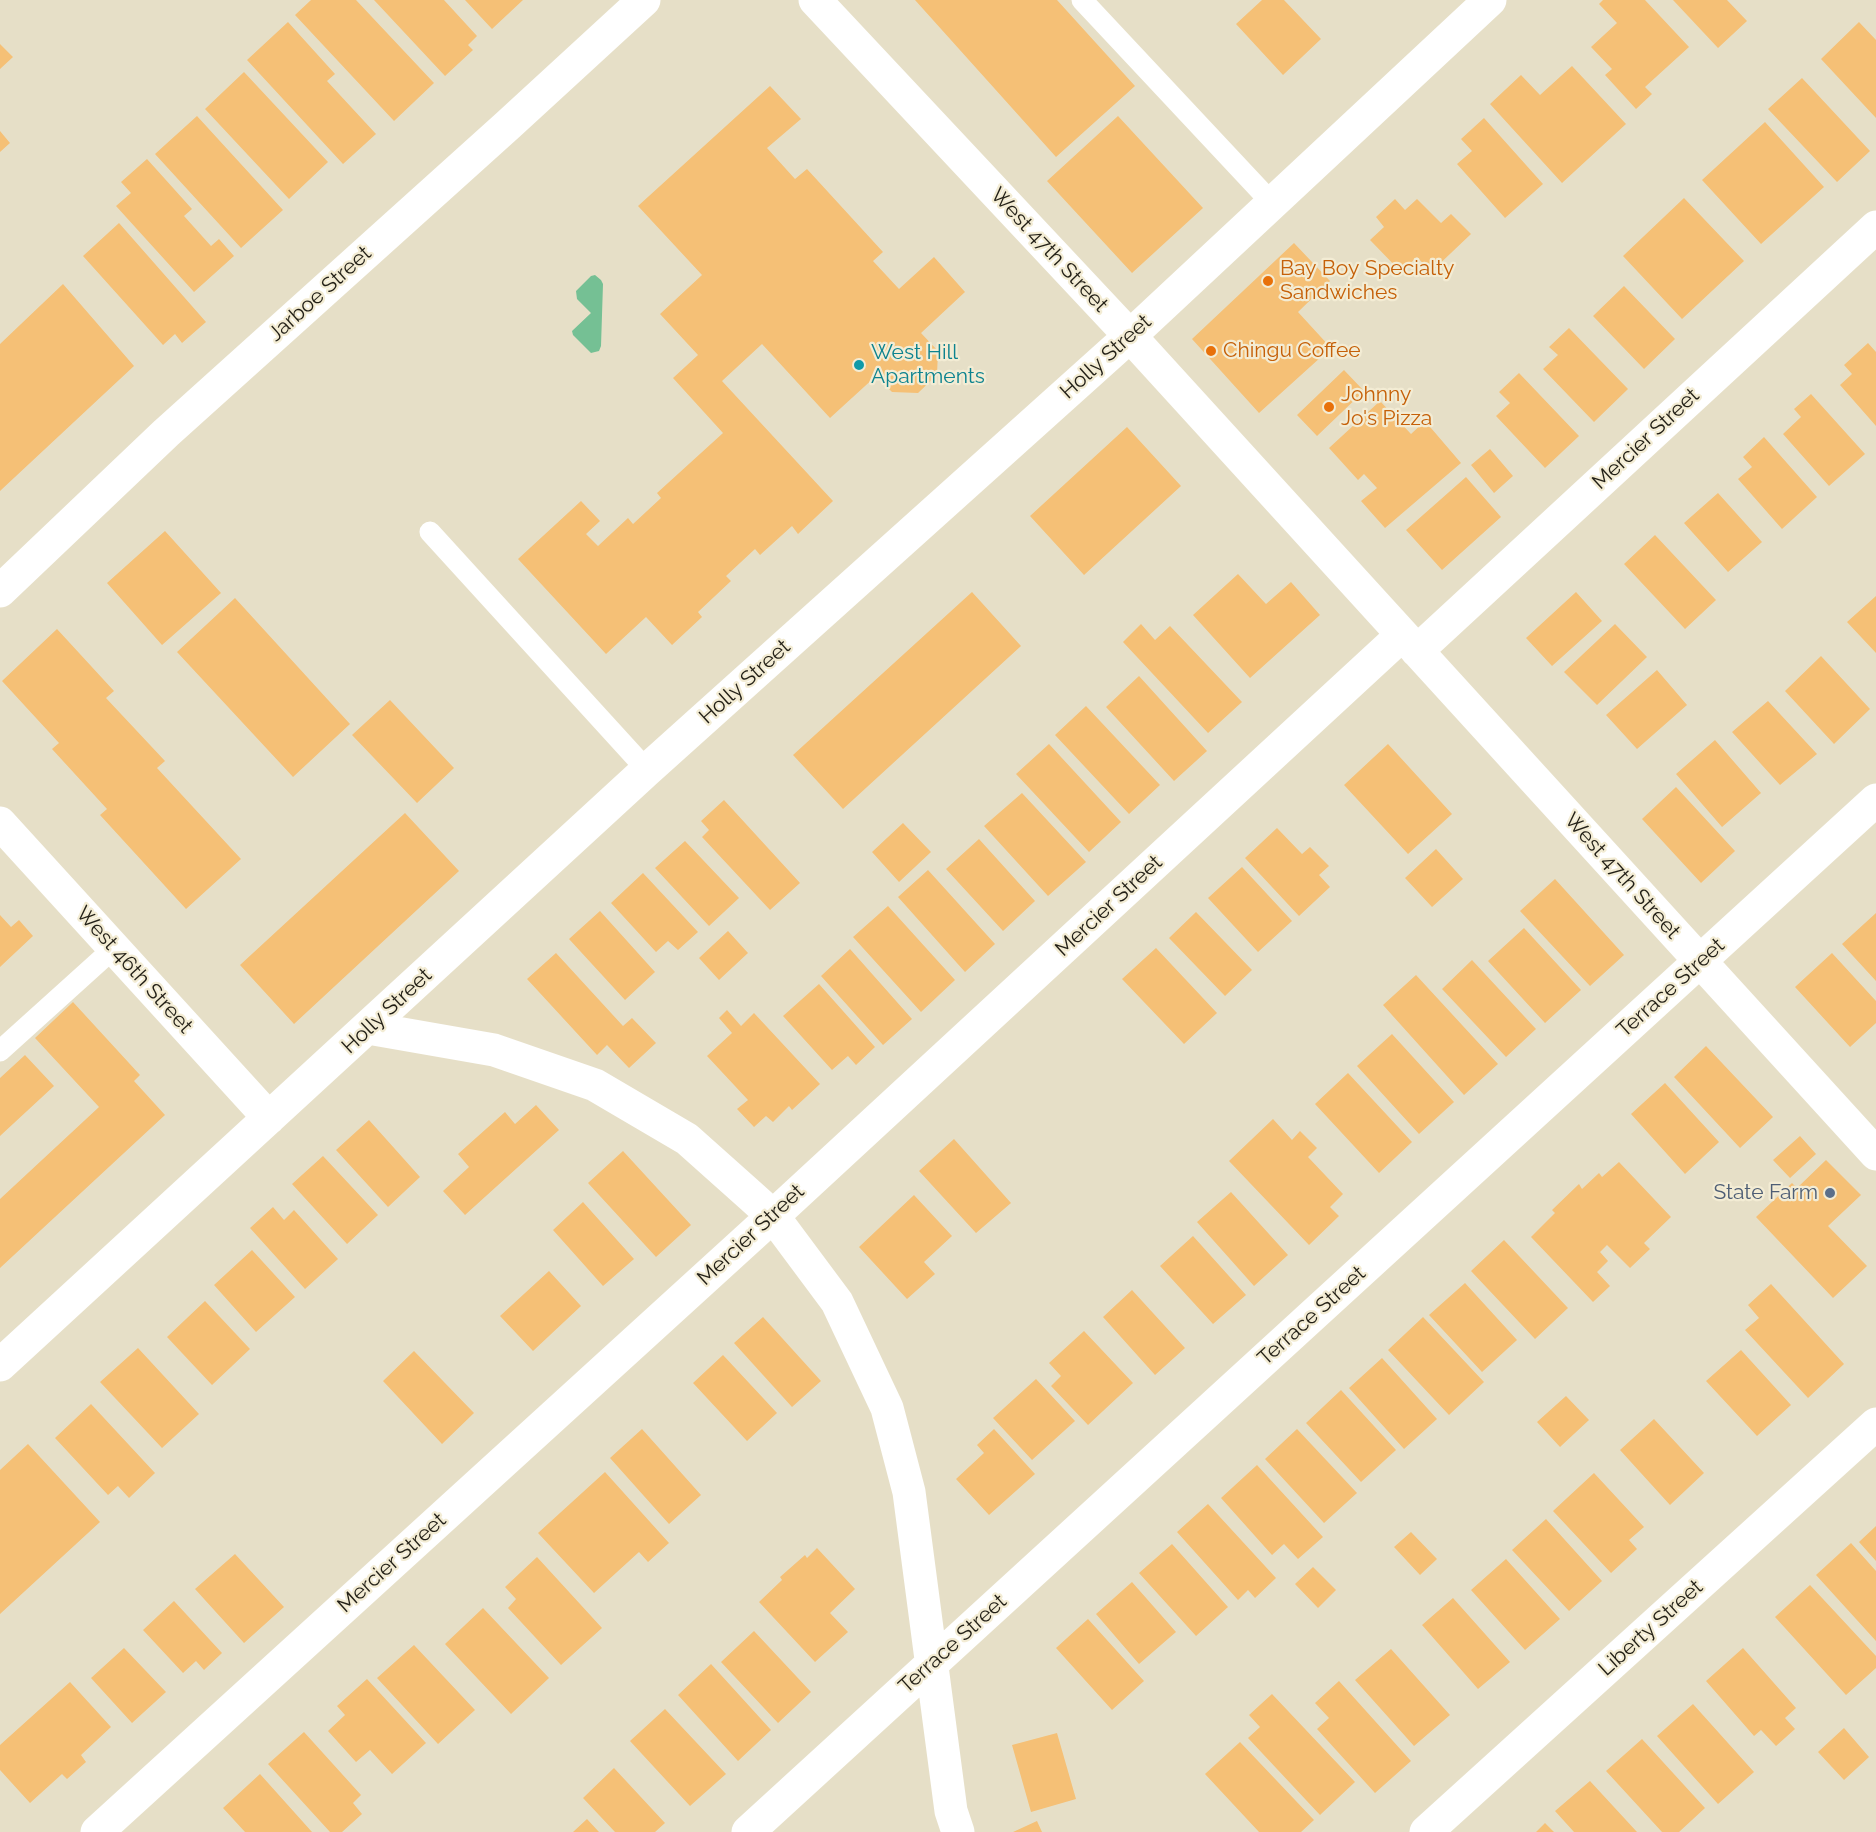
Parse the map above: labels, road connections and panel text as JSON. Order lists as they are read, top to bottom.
{
  "streets": {
    "street": [
      "West 47th Street",
      "Jarboe Street",
      "Holly Street",
      "Mercier Street",
      "West 46th Street",
      "Terrace Street",
      "Liberty Street"
    ]
  },
  "crossings": [
    ["West 47th Street", "Holly Street"],
    ["West 47th Street", "Mercier Street"],
    ["West 47th Street", "Terrace Street"],
    ["Holly Street", "West 46th Street"]
  ],
  "places": [
    "Bay Boy Specialty Sandwiches",
    "Chingu Coffee",
    "West Hill Apartments",
    "Johnny Jo's Pizza",
    "State Farm"
  ]
}
